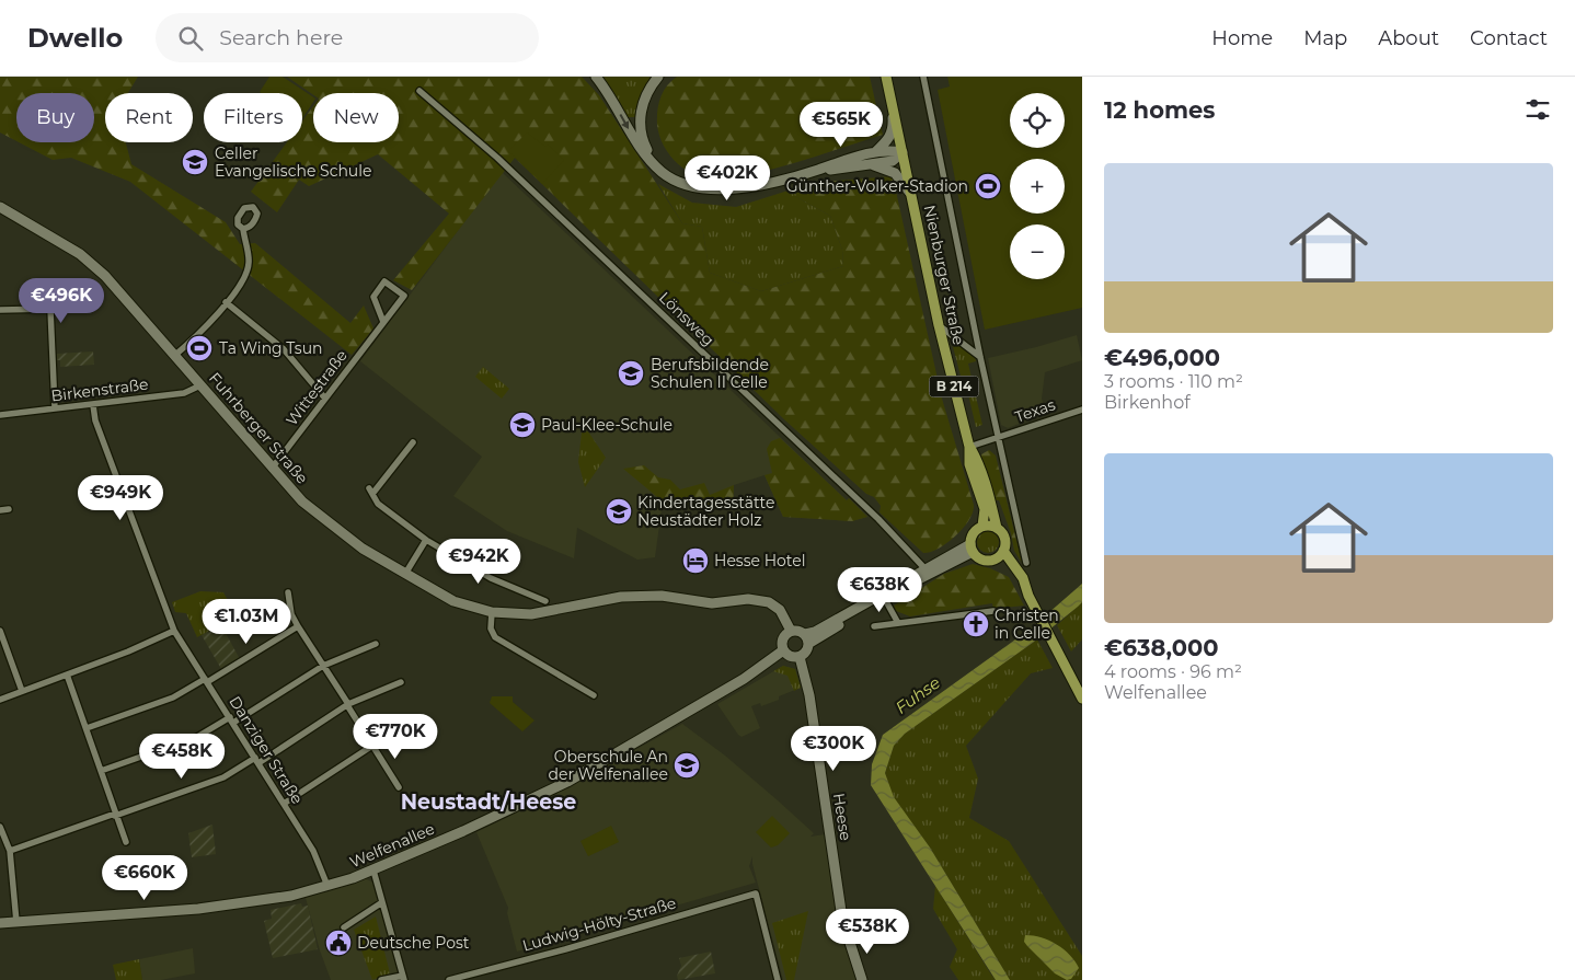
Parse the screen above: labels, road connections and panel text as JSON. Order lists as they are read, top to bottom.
{
  "streets": {
    "main road": [
      "Nienburger Straße",
      "B 214",
      "Fuhrberger Straße",
      "Heese",
      "Welfenallee"
    ],
    "street": [
      "Lönsweg",
      "Wittestraße",
      "Birkenstraße",
      "Texas",
      "Danziger Straße",
      "Ludwig-Hölty-Straße"
    ]
  },
  "crossings": [
    ["Nienburger Straße", "B 214"],
    ["Nienburger Straße", "Texas"],
    ["Wittestraße", "Fuhrberger Straße"],
    ["Birkenstraße", "Fuhrberger Straße"],
    ["Birkenstraße", "Danziger Straße"],
    ["Fuhrberger Straße", "Heese"],
    ["Fuhrberger Straße", "Welfenallee"],
    ["Danziger Straße", "Welfenallee"],
    ["Heese", "Welfenallee"]
  ],
  "districts": ["Neustadt/Heese"],
  "water": ["Fuhse"],
  "places": {
    "school or university": [
      "Celler Evangelische Schule",
      "Berufsbildende Schulen II Celle",
      "Paul-Klee-Schule",
      "Kindertagesstätte Neustädter Holz",
      "Oberschule An der Welfenallee"
    ],
    "sports": ["Günther-Volker-Stadion", "Ta Wing Tsun"],
    "hotel": ["Hesse Hotel"],
    "church": ["Christen in Celle"],
    "public building": ["Deutsche Post"]
  },
  "page": {
    "header": "Dwello",
    "search": "Search here",
    "nav": [
      "Home",
      "Map",
      "About",
      "Contact"
    ],
    "heading": "12 homes",
    "map_buttons": ["+", "−"],
    "chip": [
      "Buy",
      "Rent",
      "Filters",
      "New"
    ],
    "price": [
      "€565K",
      "€402K",
      "€496K",
      "€949K",
      "€942K",
      "€638K",
      "€1.03M",
      "€770K",
      "€300K",
      "€458K",
      "€660K",
      "€538K"
    ],
    "list": [
      {
        "name": "€496,000",
        "note": "3 rooms · 110 m² · Birkenhof"
      },
      {
        "name": "€638,000",
        "note": "4 rooms · 96 m² · Welfenallee"
      }
    ]
  }
}
